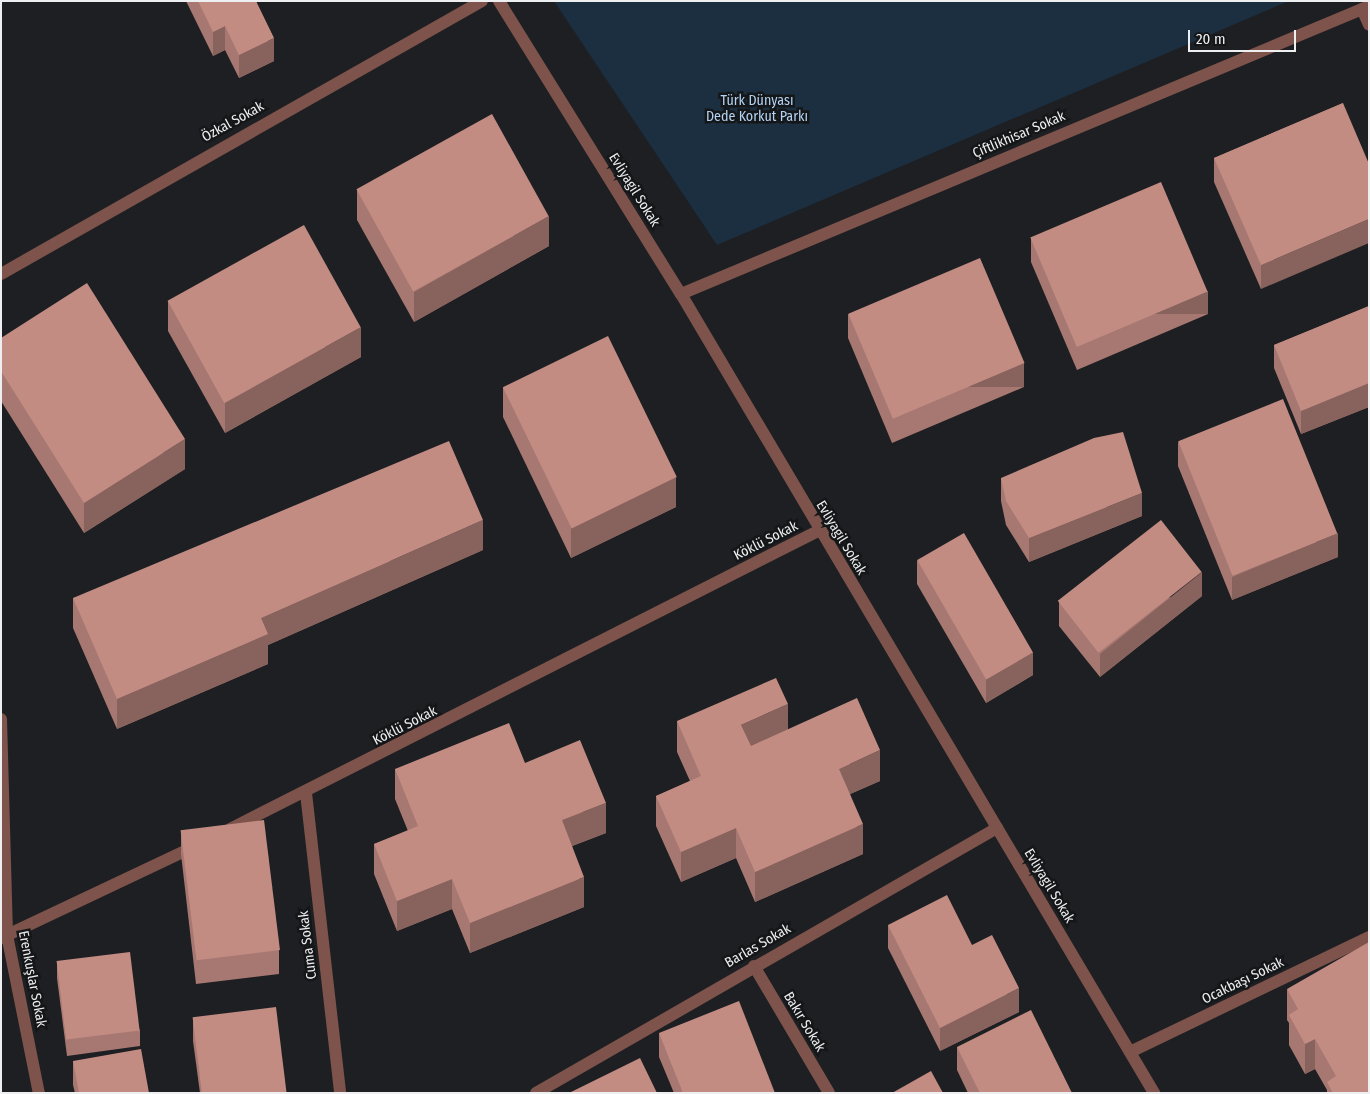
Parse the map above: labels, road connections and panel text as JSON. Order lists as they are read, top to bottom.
{
  "streets": {
    "street": [
      "Özkal Sokak",
      "Çiftlikhisar Sokak",
      "Evliyagil Sokak",
      "Köklü Sokak",
      "Cuma Sokak",
      "Barlas Sokak",
      "Erenkuşlar Sokak",
      "Ocakbaşı Sokak",
      "Bakır Sokak"
    ]
  },
  "crossings": [
    ["Çiftlikhisar Sokak", "Evliyagil Sokak"],
    ["Evliyagil Sokak", "Köklü Sokak"],
    ["Evliyagil Sokak", "Barlas Sokak"],
    ["Evliyagil Sokak", "Ocakbaşı Sokak"],
    ["Köklü Sokak", "Cuma Sokak"],
    ["Köklü Sokak", "Erenkuşlar Sokak"],
    ["Barlas Sokak", "Bakır Sokak"]
  ],
  "parks": ["Türk Dünyası Dede Korkut Parkı"],
  "scale_bar": "20 m"
}
